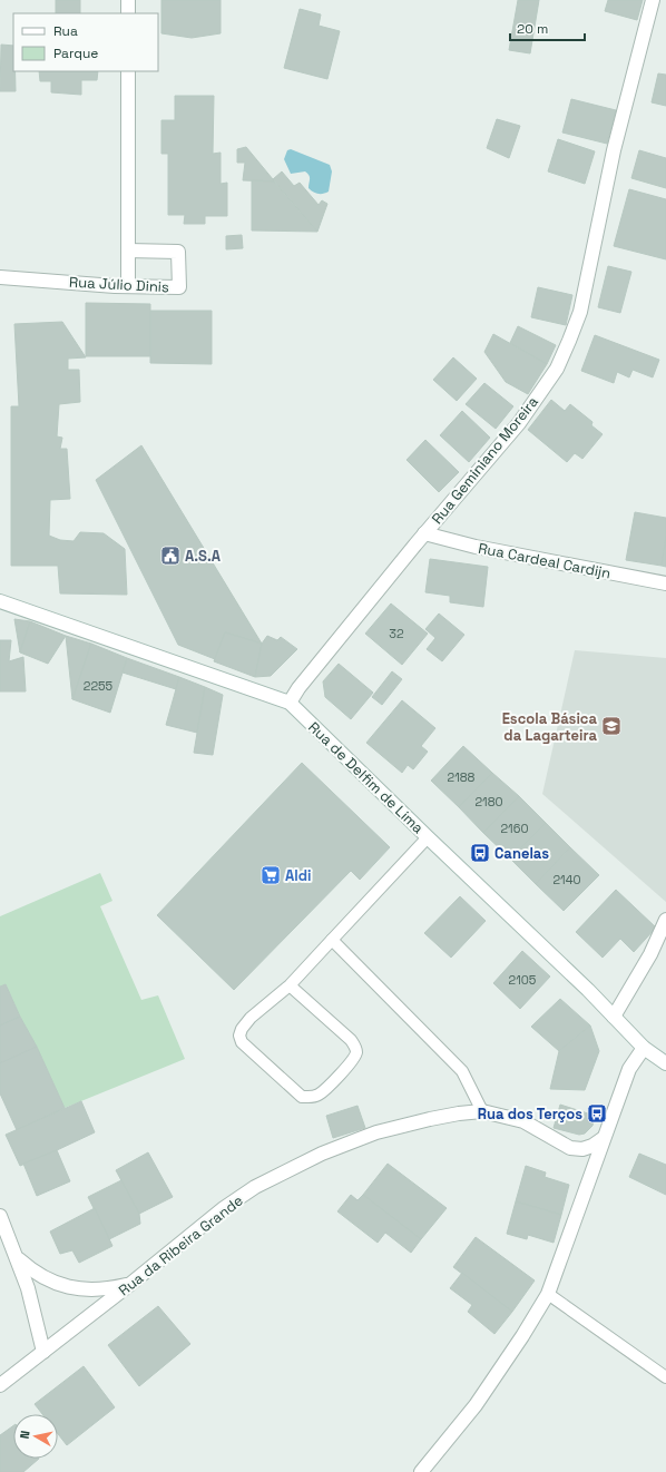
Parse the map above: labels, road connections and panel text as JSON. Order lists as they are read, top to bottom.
{
  "streets": {
    "street": [
      "Rua Júlio Dinis",
      "Rua Geminiano Moreira",
      "Rua Cardeal Cardijn",
      "Rua de Delfim de Lima",
      "Rua da Ribeira Grande"
    ]
  },
  "crossings": [
    ["Rua Geminiano Moreira", "Rua Cardeal Cardijn"],
    ["Rua Geminiano Moreira", "Rua de Delfim de Lima"]
  ],
  "places": {
    "public building": ["A.S.A"],
    "school or university": ["Escola Básica da Lagarteira"],
    "bus stop": ["Canelas", "Rua dos Terços"],
    "supermarket": ["Aldi"]
  },
  "house_numbers": [
    "32",
    "2255",
    "2188",
    "2180",
    "2160",
    "2140",
    "2105"
  ],
  "legend": ["Rua", "Parque"],
  "scale_bar": "20 m",
  "north": "left"
}
